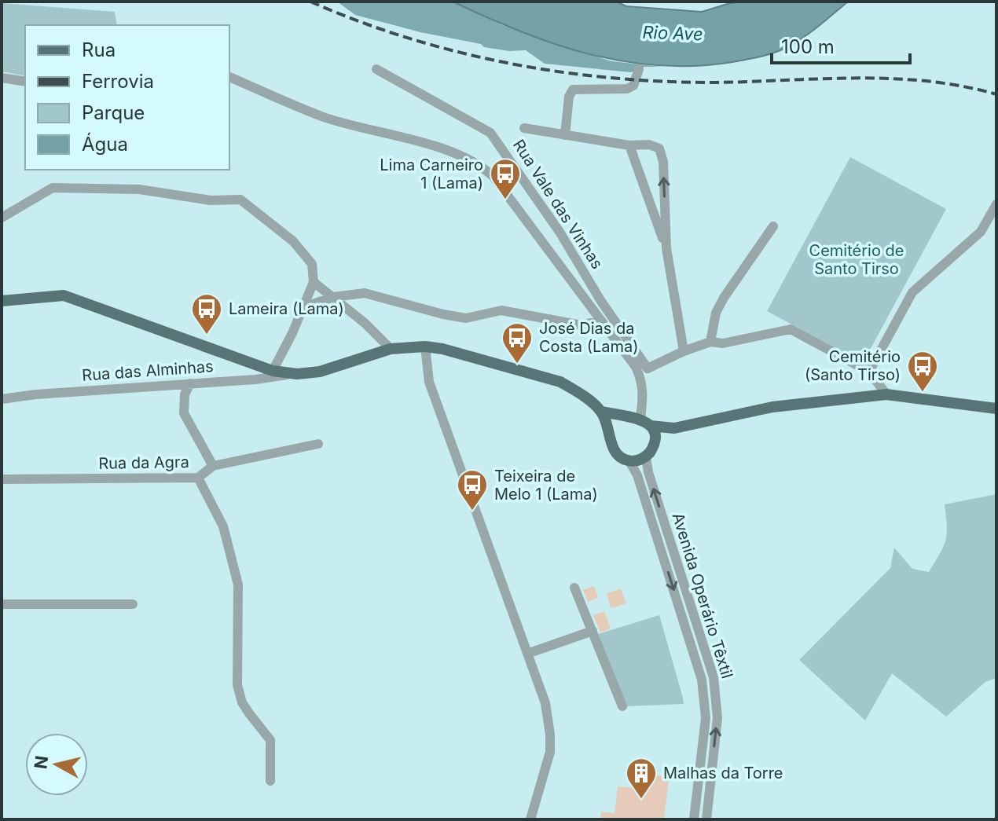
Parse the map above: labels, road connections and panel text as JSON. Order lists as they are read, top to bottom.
{
  "streets": {
    "street": [
      "Rua Vale das Vinhas",
      "Rua das Alminhas",
      "Rua da Agra",
      "Avenida Operário Têxtil"
    ]
  },
  "water": ["Rio Ave"],
  "parks": ["Cemitério de Santo Tirso"],
  "places": {
    "bus stop": [
      "Lima Carneiro 1 (Lama)",
      "Lameira (Lama)",
      "José Dias da Costa (Lama)",
      "Cemitério (Santo Tirso)",
      "Teixeira de Melo 1 (Lama)"
    ],
    "building": ["Malhas da Torre"]
  },
  "legend": [
    "Rua",
    "Ferrovia",
    "Parque",
    "Água"
  ],
  "scale_bar": "100 m",
  "north": "left"
}
